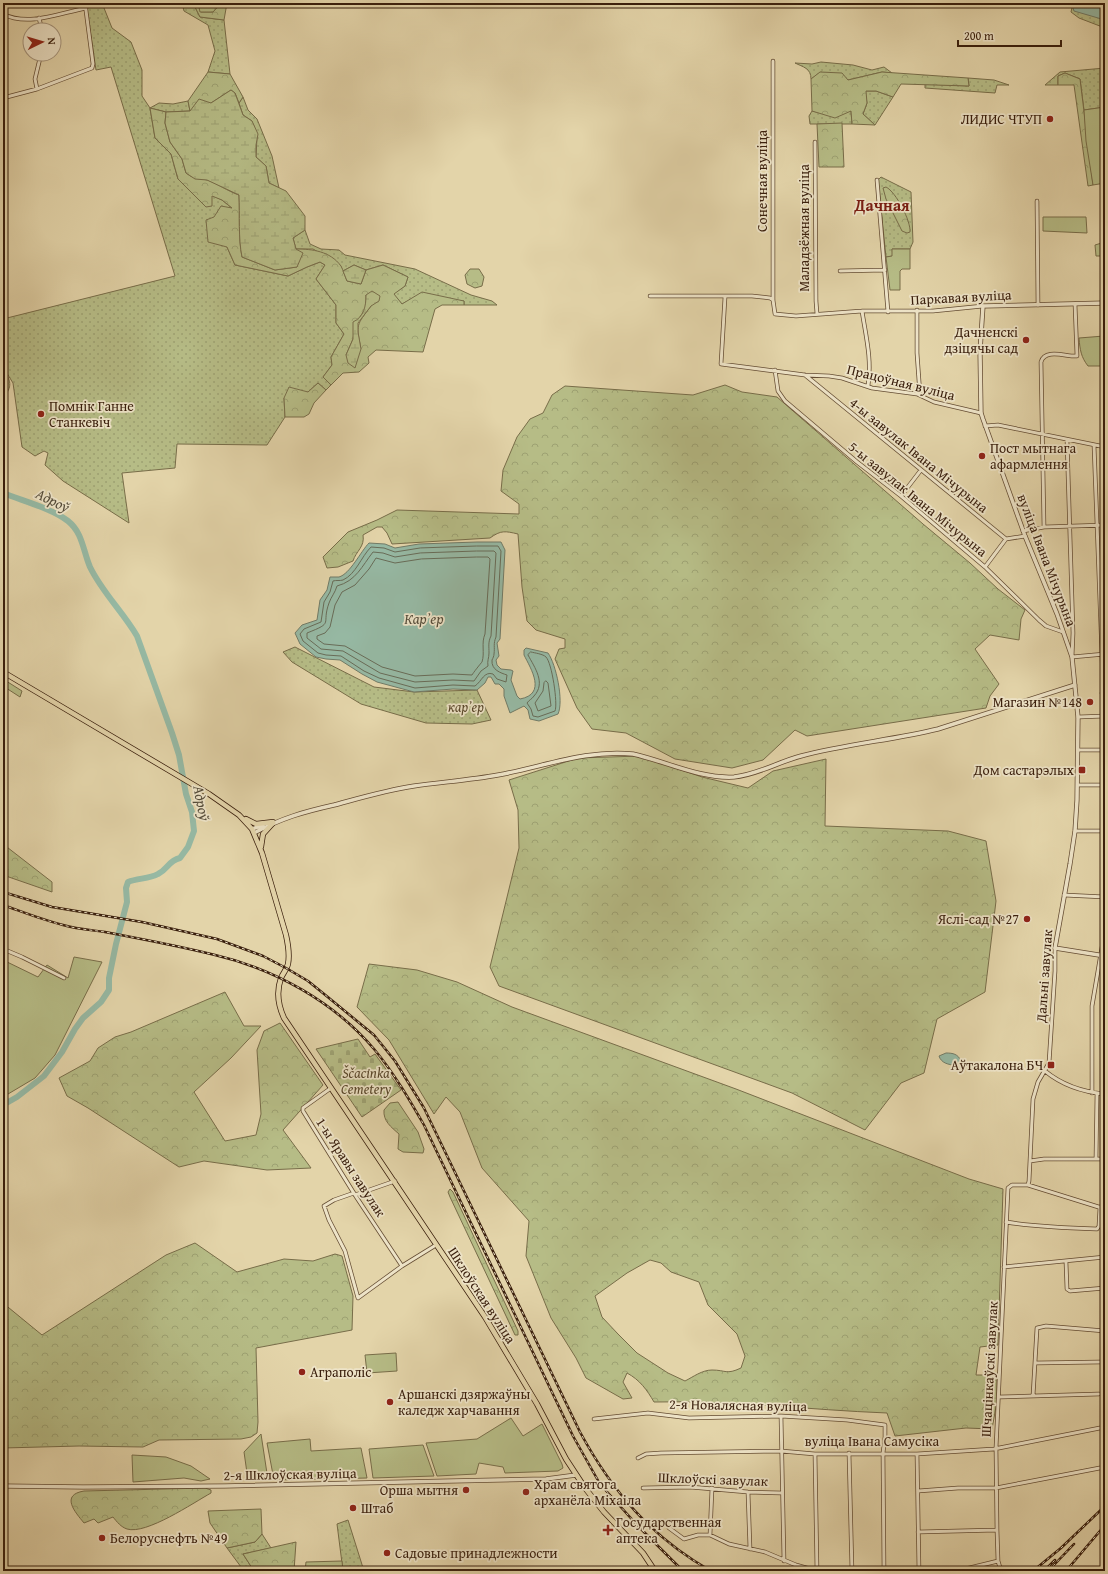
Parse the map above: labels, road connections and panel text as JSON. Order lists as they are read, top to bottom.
{
  "streets": {
    "main road": ["Шклоўская вуліца"],
    "street": [
      "Сонечная вуліца",
      "Маладзёжная вуліца",
      "Паркавая вуліца",
      "Працоўная вуліца",
      "4-ы завулак Івана Мічурына",
      "5-ы завулак Івана Мічурына",
      "вуліца Івана Мічурына",
      "Дальні завулак",
      "1-ы Яравы завулак",
      "Шчацінкаўскі завулак",
      "2-я Новалясная вуліца",
      "вуліца Івана Самусіка",
      "2-я Шклоўская вуліца",
      "Шклоўскі завулак"
    ]
  },
  "crossings": [
    ["Сонечная вуліца", "Паркавая вуліца"],
    ["Маладзёжная вуліца", "Паркавая вуліца"],
    ["Паркавая вуліца", "вуліца Івана Мічурына"],
    ["Працоўная вуліца", "4-ы завулак Івана Мічурына"],
    ["Працоўная вуліца", "5-ы завулак Івана Мічурына"],
    ["Працоўная вуліца", "вуліца Івана Мічурына"],
    ["5-ы завулак Івана Мічурына", "вуліца Івана Мічурына"],
    ["вуліца Івана Мічурына", "Дальні завулак"],
    ["Дальні завулак", "Шчацінкаўскі завулак"],
    ["1-ы Яравы завулак", "Шклоўская вуліца"],
    ["Шклоўская вуліца", "2-я Шклоўская вуліца"],
    ["Шчацінкаўскі завулак", "вуліца Івана Самусіка"],
    ["2-я Новалясная вуліца", "вуліца Івана Самусіка"]
  ],
  "districts": ["Дачная"],
  "water": ["Адроў", "Карʼер"],
  "parks": ["карʼер", "Ščacinka Cemetery"],
  "places": {
    "other": [
      "ЛИДИС ЧТУП",
      "Дачненскі дзіцячы сад",
      "Помнік Ганне Станкевіч",
      "Пост мытнага афармлення",
      "Магазин №148",
      "Яслі-сад №27",
      "Аграполіс",
      "Аршанскі дзяржаўны каледж харчавання",
      "Орша мытня",
      "Храм святога арханёла Міхаіла",
      "Штаб",
      "Белоруснефть №49",
      "Садовые принадлежности"
    ],
    "transit": ["Дом састарэлых", "Аўтакалона БЧ"],
    "health": ["Государственная аптека"]
  },
  "scale_bar": "200 m",
  "north": "right"
}
